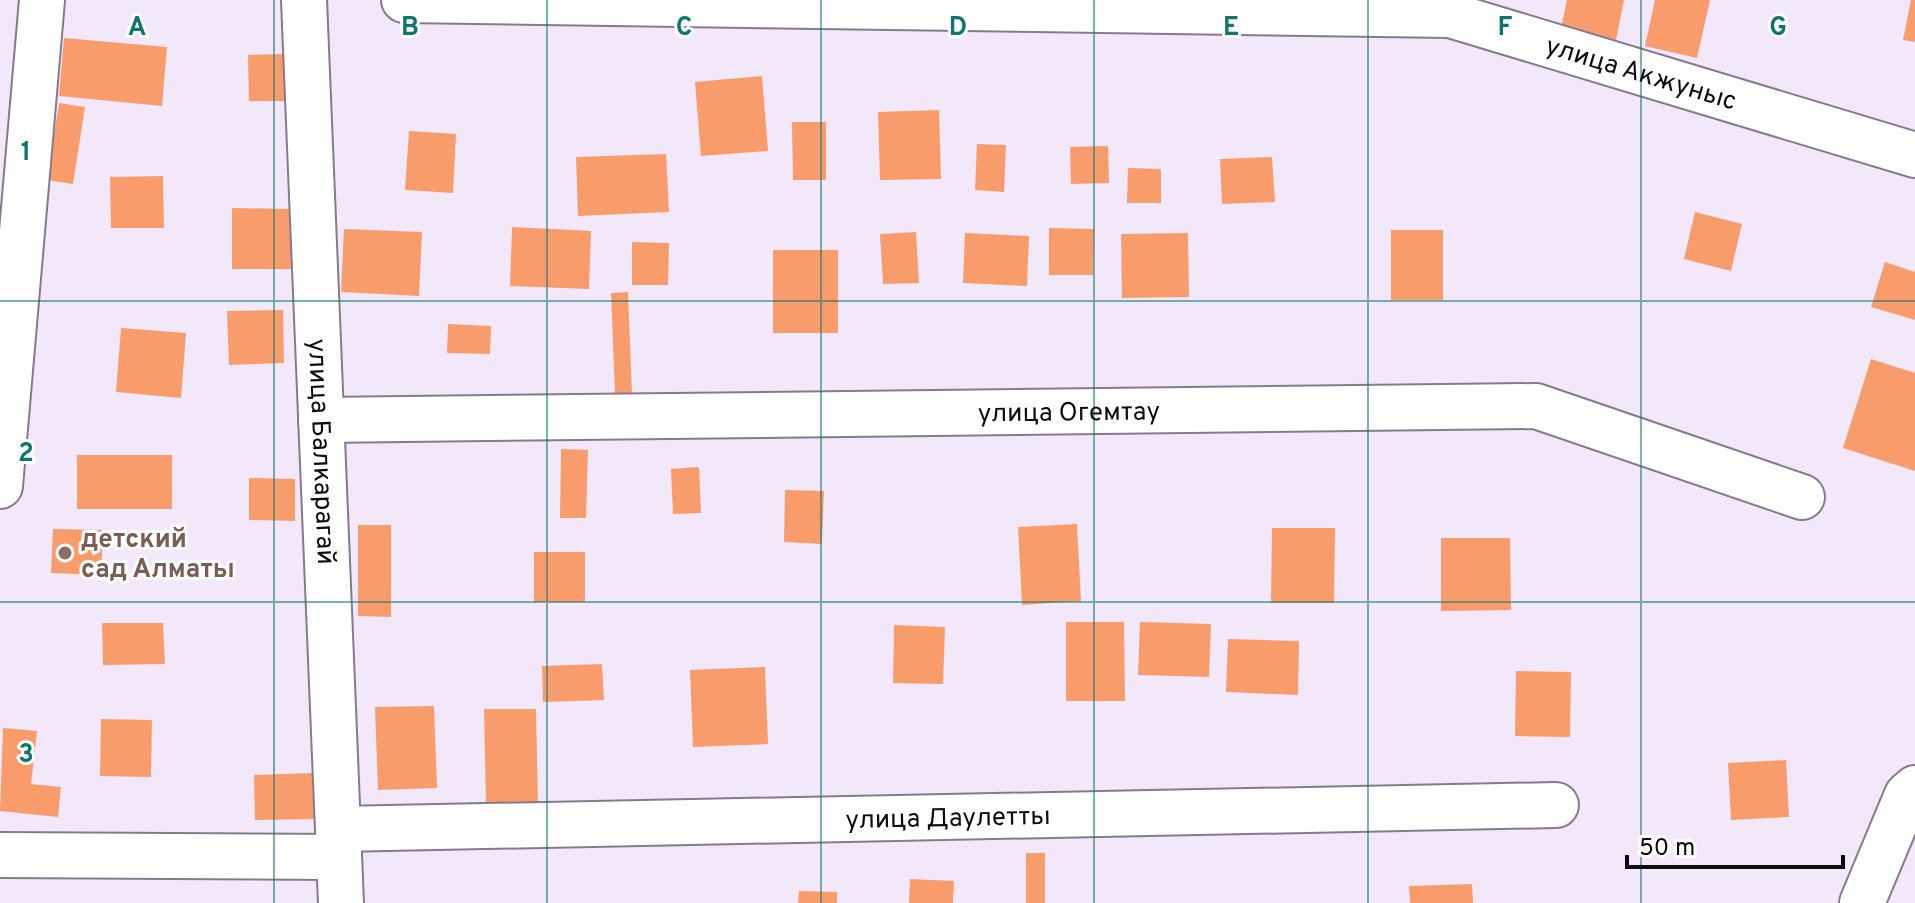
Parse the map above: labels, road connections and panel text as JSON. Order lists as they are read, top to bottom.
{
  "streets": {
    "street": [
      "улица Акжуныс",
      "улица Огемтау",
      "улица Балкарагай",
      "улица Даулетты"
    ]
  },
  "crossings": [
    ["улица Огемтау", "улица Балкарагай"],
    ["улица Балкарагай", "улица Даулетты"]
  ],
  "places": ["детский сад Алматы"],
  "scale_bar": "50 m",
  "grid": {
    "columns": [
      "A",
      "B",
      "C",
      "D",
      "E",
      "F",
      "G"
    ],
    "rows": ["1", "2", "3"]
  }
}
